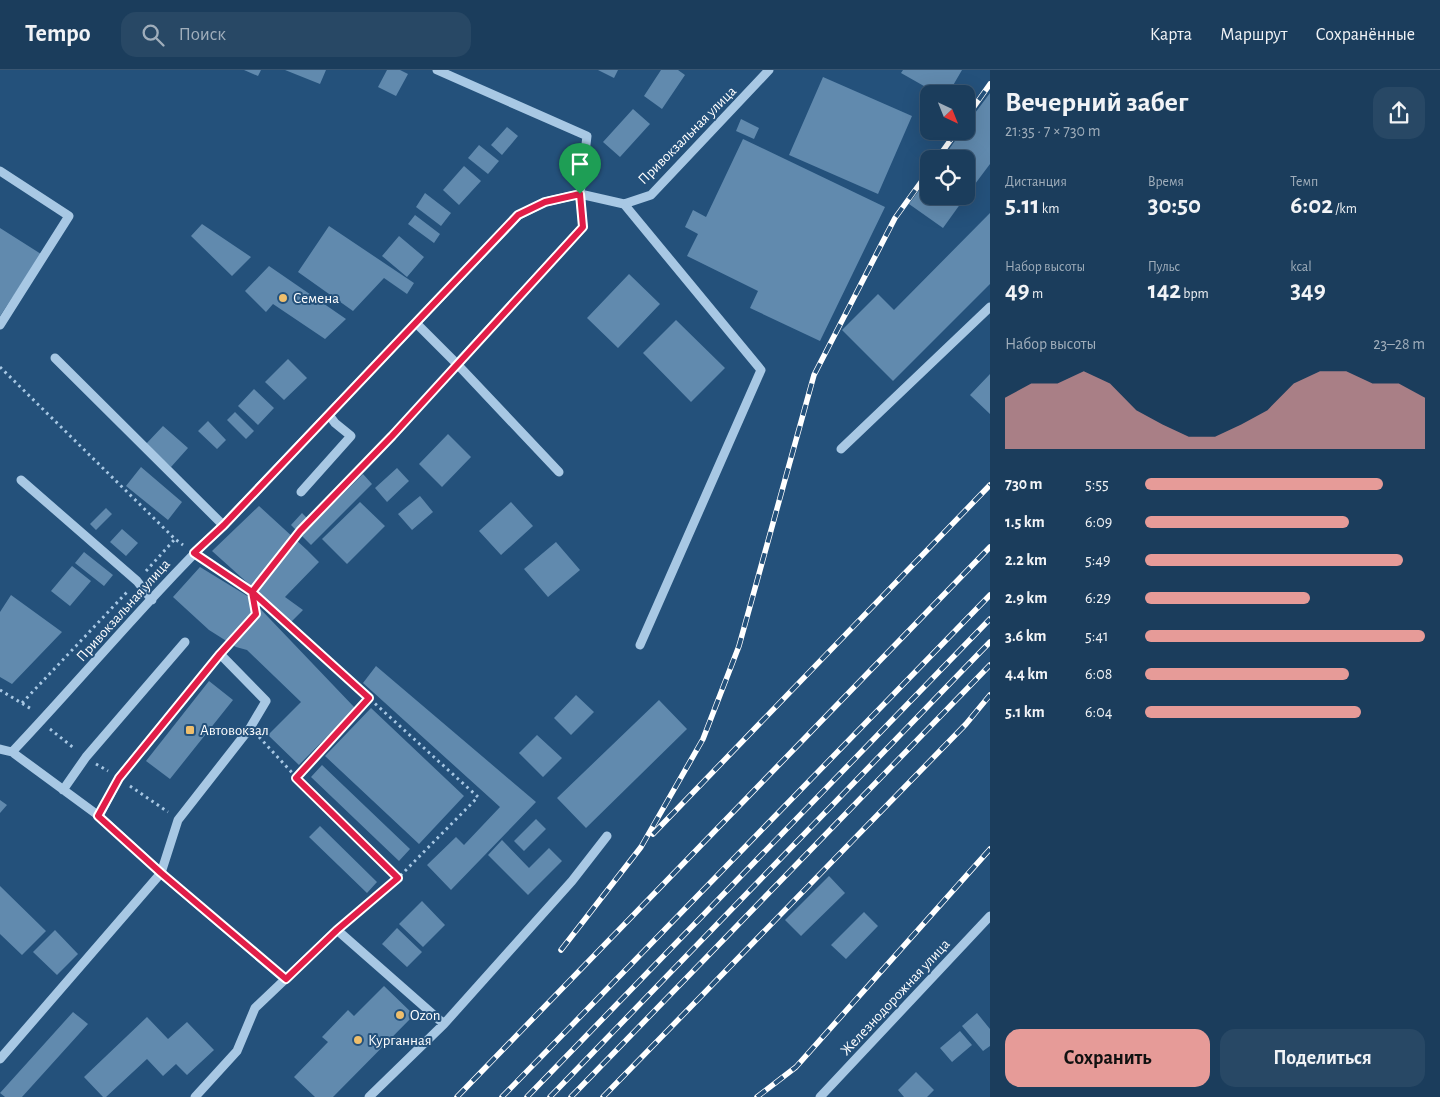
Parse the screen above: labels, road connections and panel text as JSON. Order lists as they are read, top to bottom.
{
  "streets": {
    "street": ["Привокзальная улица", "Железнодорожная улица"]
  },
  "places": {
    "other": ["Семена", "Ozon", "Курганная"],
    "transit": ["Автовокзал"]
  },
  "north": "bottom right",
  "page": {
    "header": "Tempo",
    "search": "Поиск",
    "nav": ["Карта", "Маршрут", "Сохранённые"],
    "heading": ["Вечерний забег", "21:35 · 7 × 730 m"],
    "stats": [
      ["Дистанция", "5.11 km"],
      ["Время", "30:50"],
      ["Темп", "6:02 /km"],
      ["Набор высоты", "49 m"],
      ["Пульс", "142 bpm"],
      ["kcal", "349"]
    ],
    "chart": ["Набор высоты", "23–28 m"],
    "list": [
      {
        "name": "730 m",
        "note": "5:55"
      },
      {
        "name": "1.5 km",
        "note": "6:09"
      },
      {
        "name": "2.2 km",
        "note": "5:49"
      },
      {
        "name": "2.9 km",
        "note": "6:29"
      },
      {
        "name": "3.6 km",
        "note": "5:41"
      },
      {
        "name": "4.4 km",
        "note": "6:08"
      },
      {
        "name": "5.1 km",
        "note": "6:04"
      }
    ],
    "buttons": ["Сохранить", "Поделиться"]
  }
}
